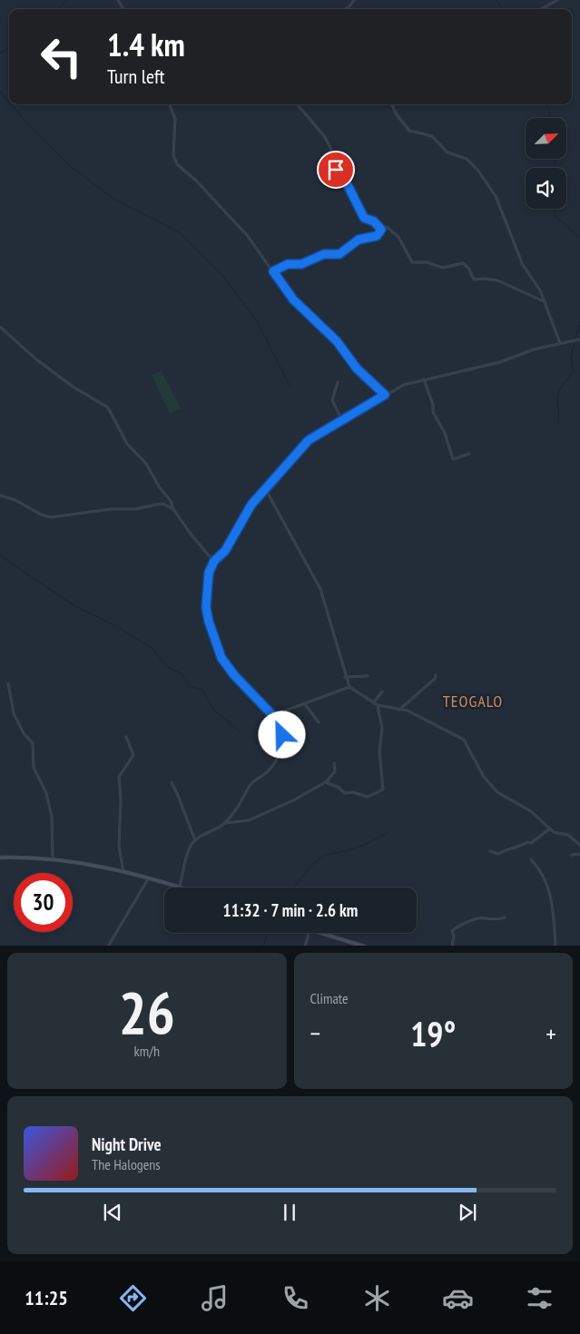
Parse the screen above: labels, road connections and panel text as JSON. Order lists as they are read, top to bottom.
{
  "districts": ["TEOGALO"],
  "north": "top right",
  "page": {
    "turn": ["1.4 km", "Turn left"],
    "limit": "30",
    "trip": "11:32 · 7 min · 2.6 km",
    "tile": [
      ["26", "km/h"],
      "Climate"
    ],
    "heat": ["−", "19°", "+"],
    "song": ["Night Drive", "The Halogens"],
    "tabs": "11:25"
  }
}
